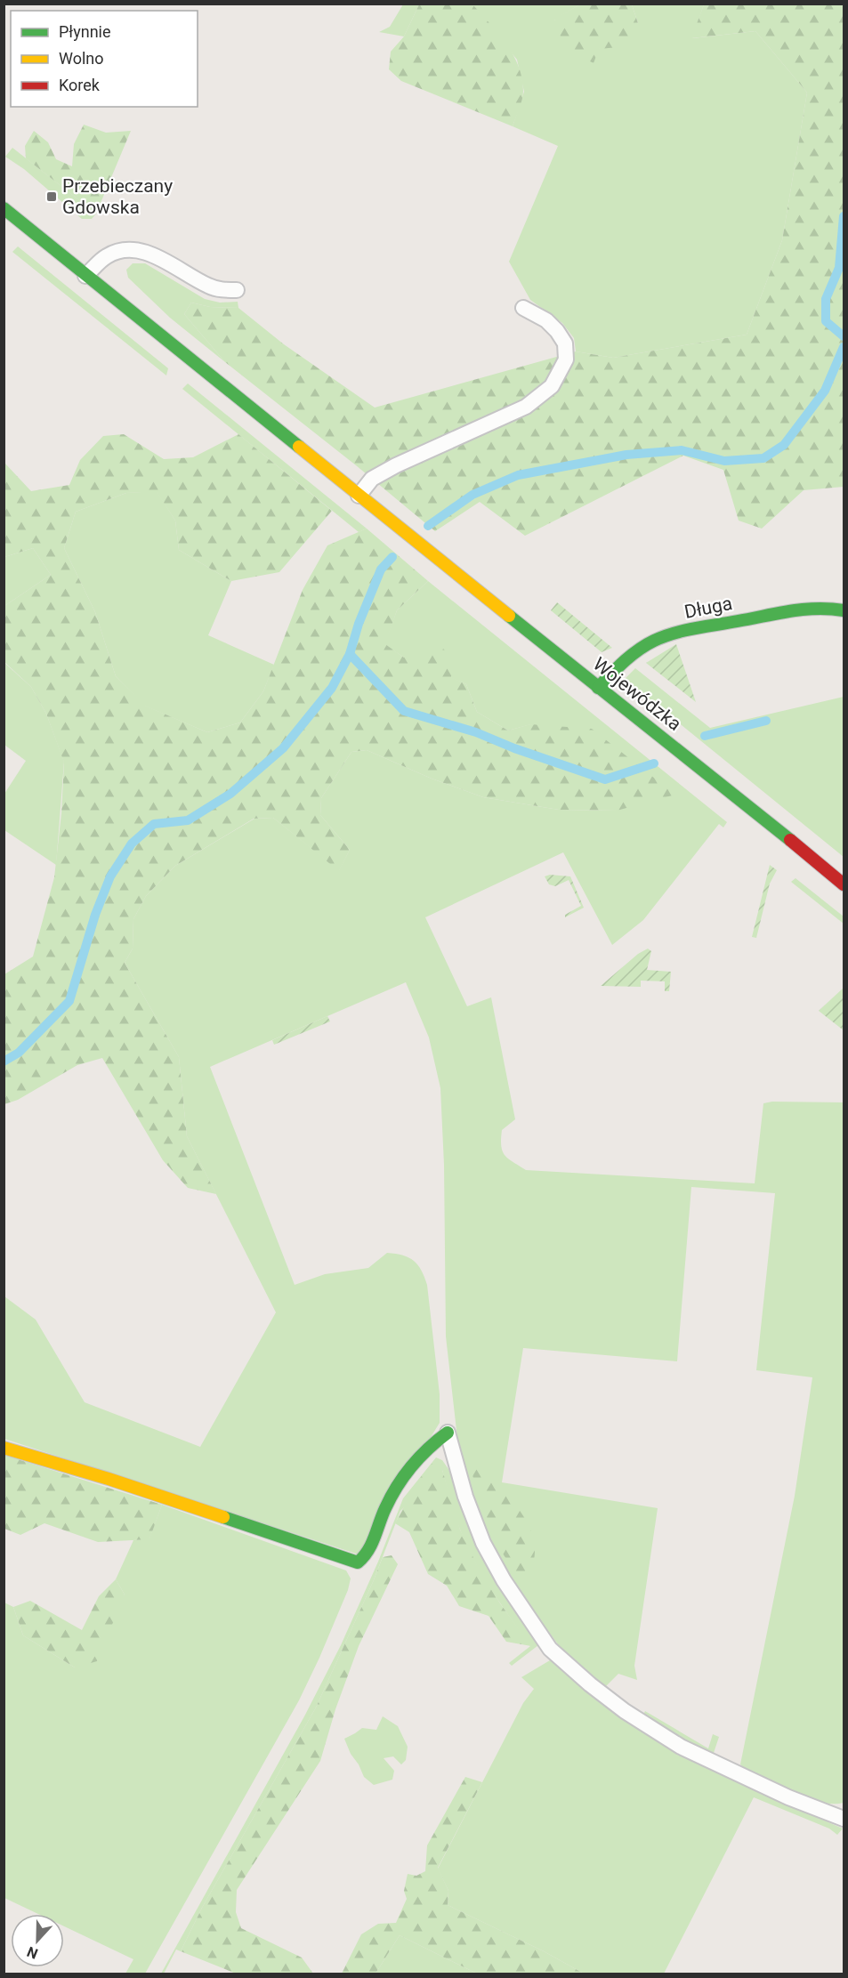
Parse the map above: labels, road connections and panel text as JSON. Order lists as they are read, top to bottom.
{
  "streets": {
    "main road": ["Długa", "Wojewódzka"]
  },
  "crossings": [
    ["Długa", "Wojewódzka"]
  ],
  "places": {
    "transit": ["Przebieczany Gdowska"]
  },
  "legend": ["Płynnie", "Wolno", "Korek"],
  "north": "bottom"
}
